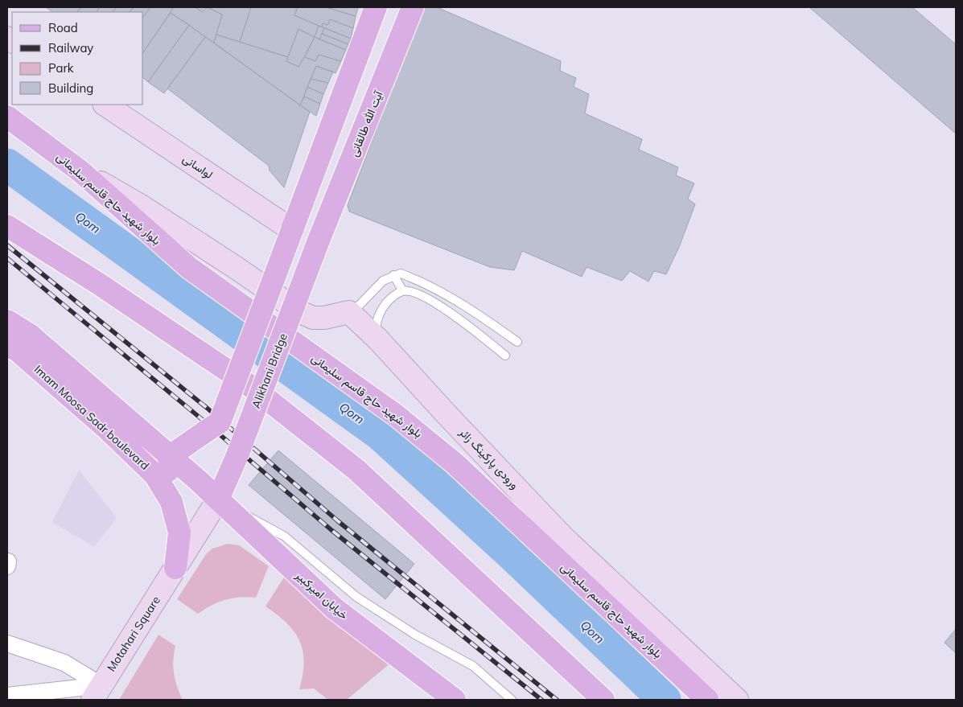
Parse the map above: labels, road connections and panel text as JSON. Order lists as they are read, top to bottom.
{
  "streets": {
    "main road": [
      "آیت الله طالقانی",
      "لواسانی",
      "بلوار شهید حاج قاسم سلیمانی",
      "Alikhani Bridge",
      "Imam Moosa Sadr boulevard",
      "ورودی پارکینگ زائر",
      "خیابان امیرکبیر",
      "Motahari Square"
    ]
  },
  "crossings": [
    ["آیت الله طالقانی", "Alikhani Bridge"],
    ["Alikhani Bridge", "خیابان امیرکبیر"],
    ["Alikhani Bridge", "Motahari Square"],
    ["Imam Moosa Sadr boulevard", "خیابان امیرکبیر"],
    ["Imam Moosa Sadr boulevard", "Motahari Square"],
    ["خیابان امیرکبیر", "Motahari Square"]
  ],
  "water": ["Qom"],
  "legend": [
    "Road",
    "Railway",
    "Park",
    "Building"
  ]
}
